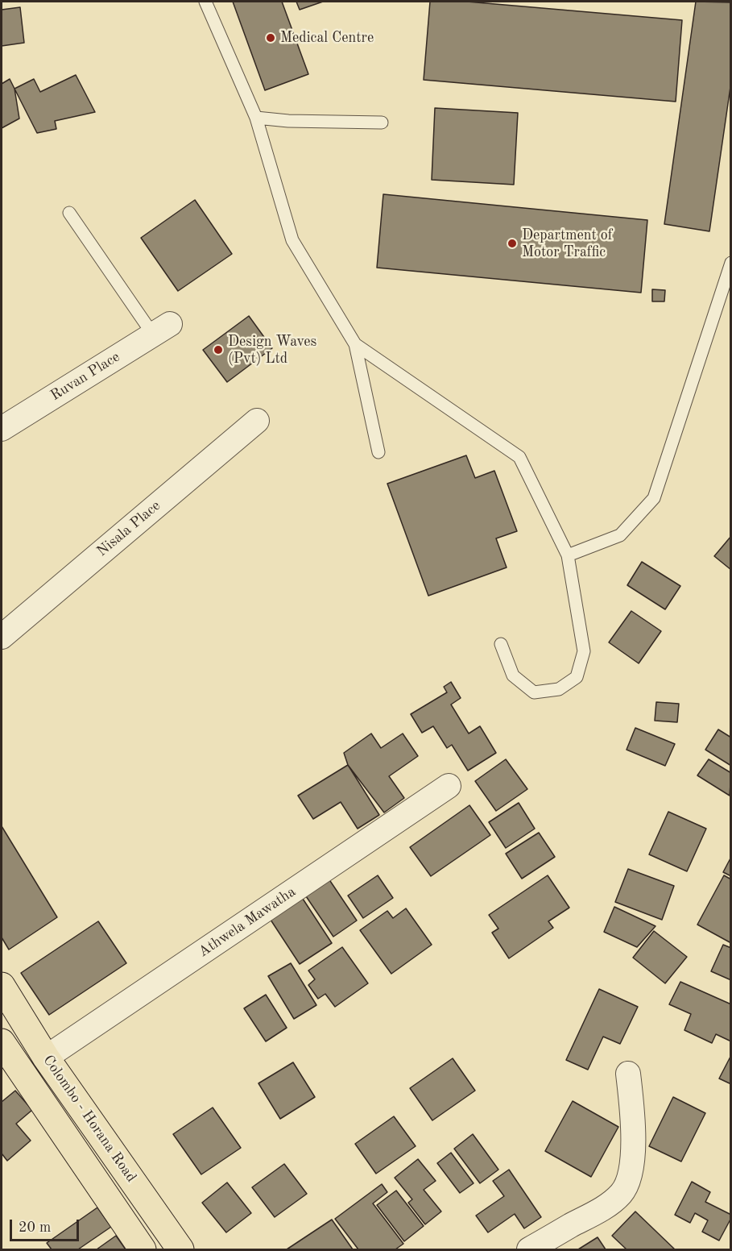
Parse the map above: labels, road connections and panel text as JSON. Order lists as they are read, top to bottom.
{
  "streets": {
    "main road": ["Colombo - Horana Road"],
    "street": ["Ruvan Place", "Nisala Place", "Athwela Mawatha"]
  },
  "crossings": [
    ["Athwela Mawatha", "Colombo - Horana Road"]
  ],
  "places": ["Medical Centre", "Department of Motor Traffic", "Design Waves (Pvt) Ltd"],
  "scale_bar": "20 m"
}
